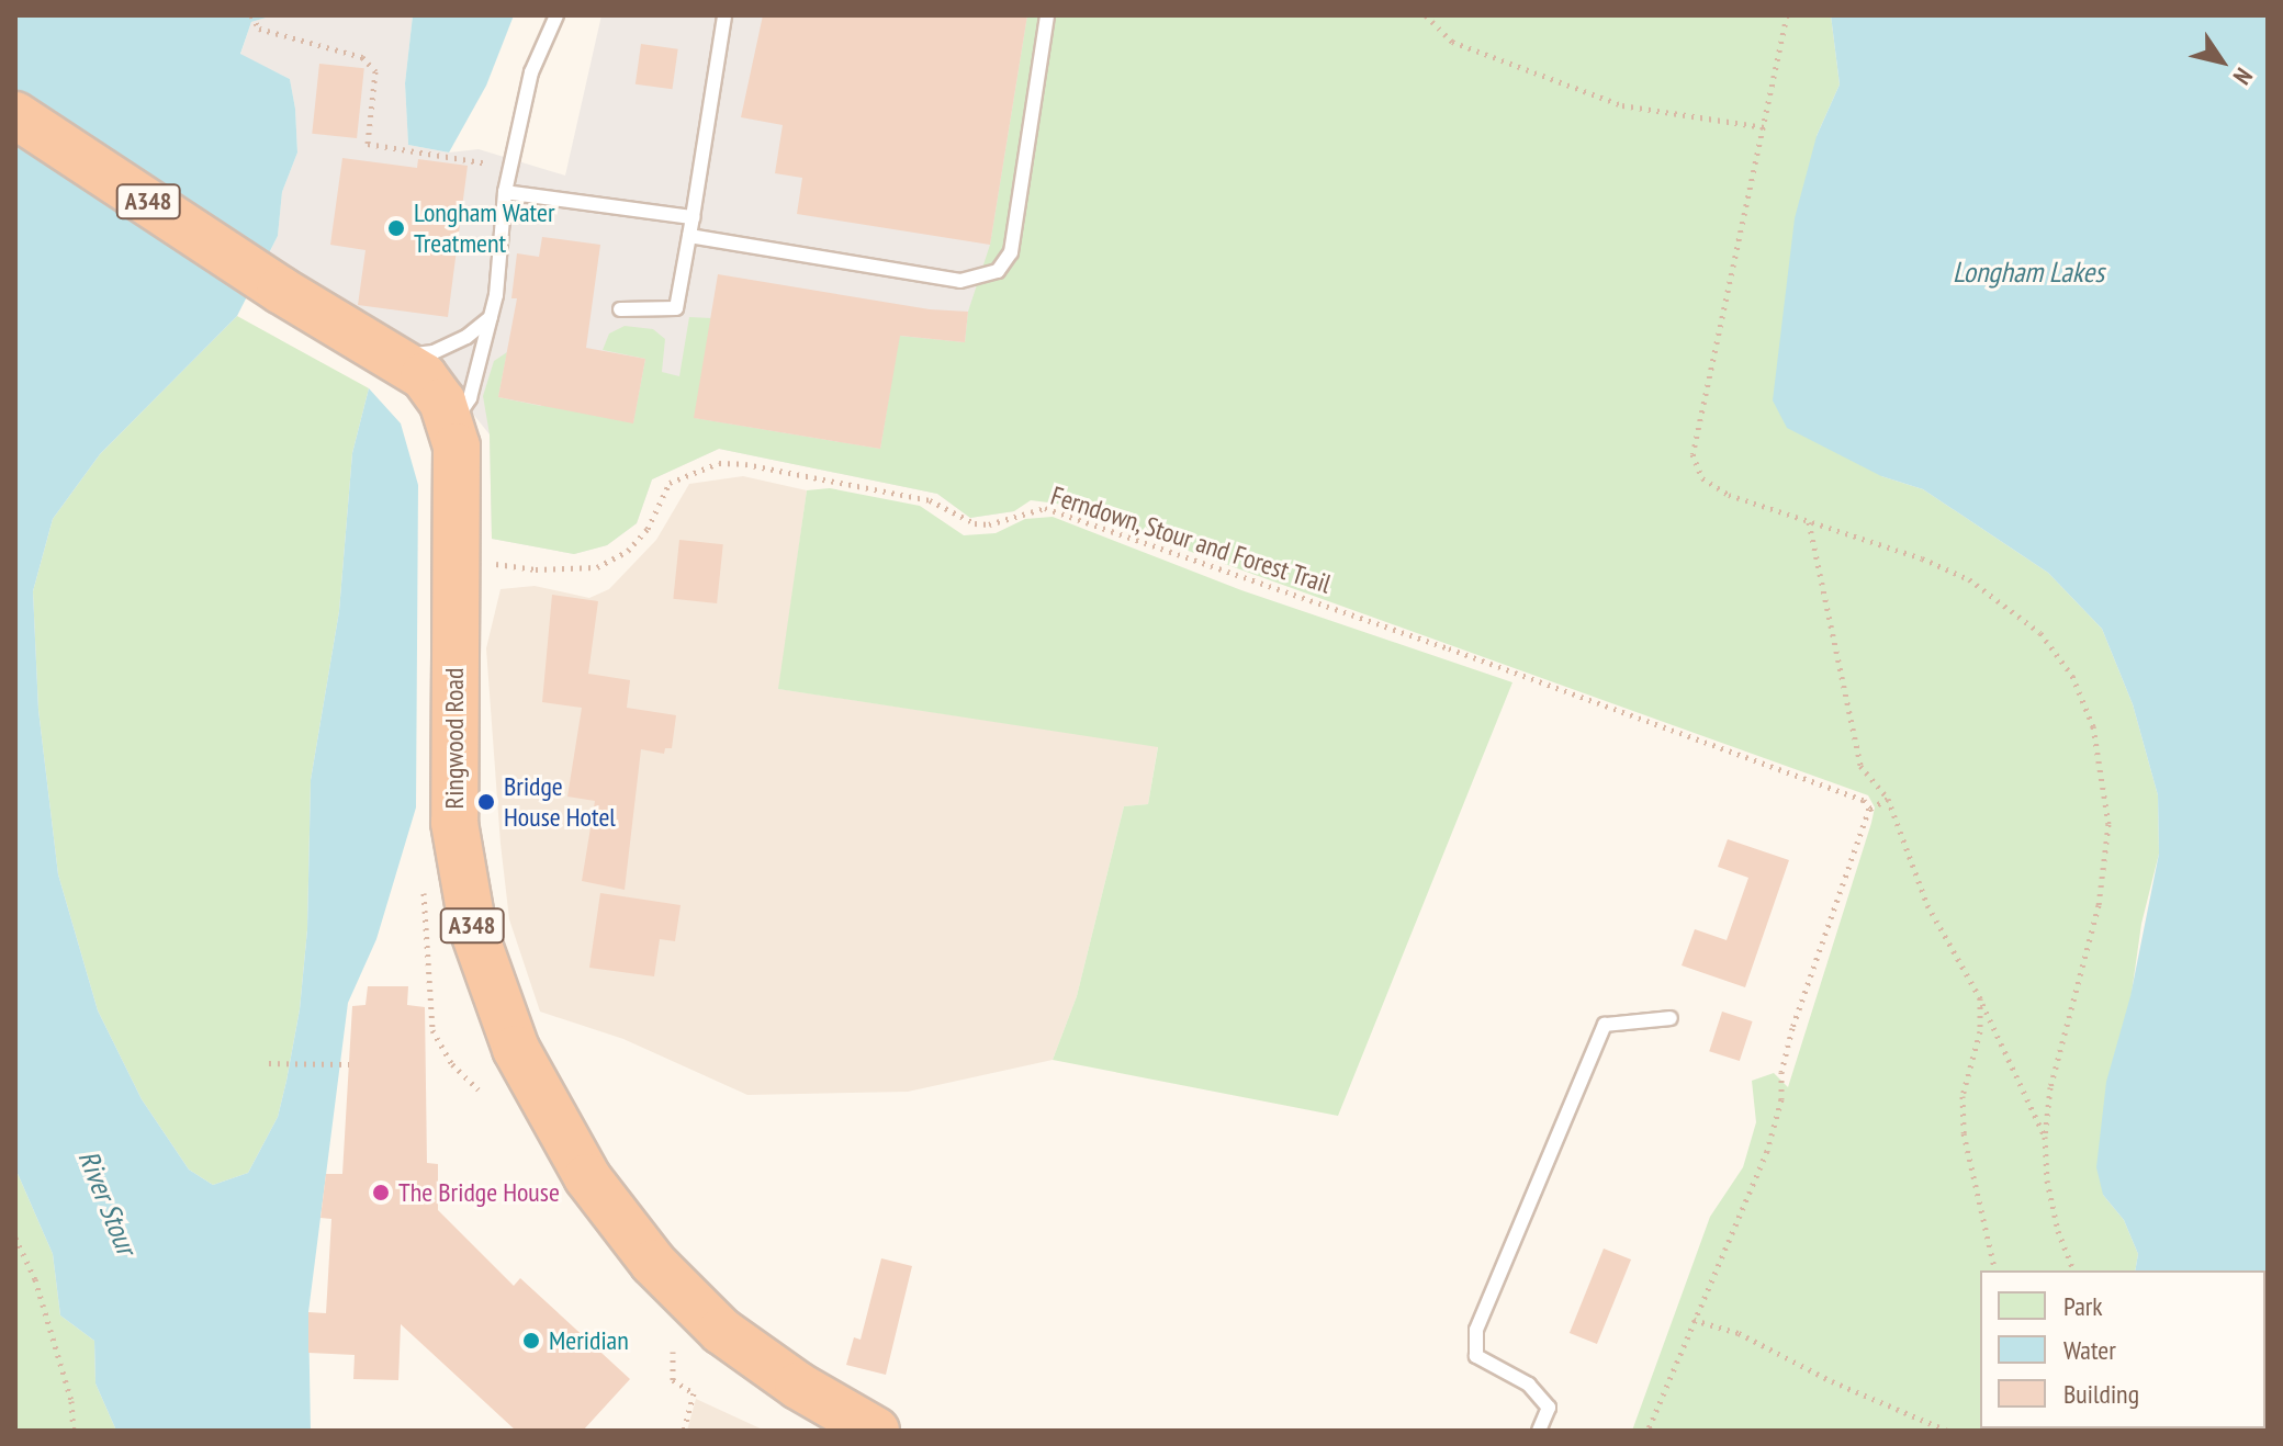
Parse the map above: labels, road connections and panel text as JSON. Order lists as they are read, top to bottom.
{
  "streets": {
    "highway": ["A348", "Ringwood Road"],
    "path": ["Ferndown, Stour and Forest Trail"]
  },
  "crossings": [
    ["Ferndown, Stour and Forest Trail", "Ringwood Road"]
  ],
  "water": ["Longham Lakes", "River Stour"],
  "places": [
    "Longham Water Treatment",
    "Bridge House Hotel",
    "The Bridge House",
    "Meridian"
  ],
  "legend": ["Park", "Water", "Building"],
  "north": "bottom right"
}
